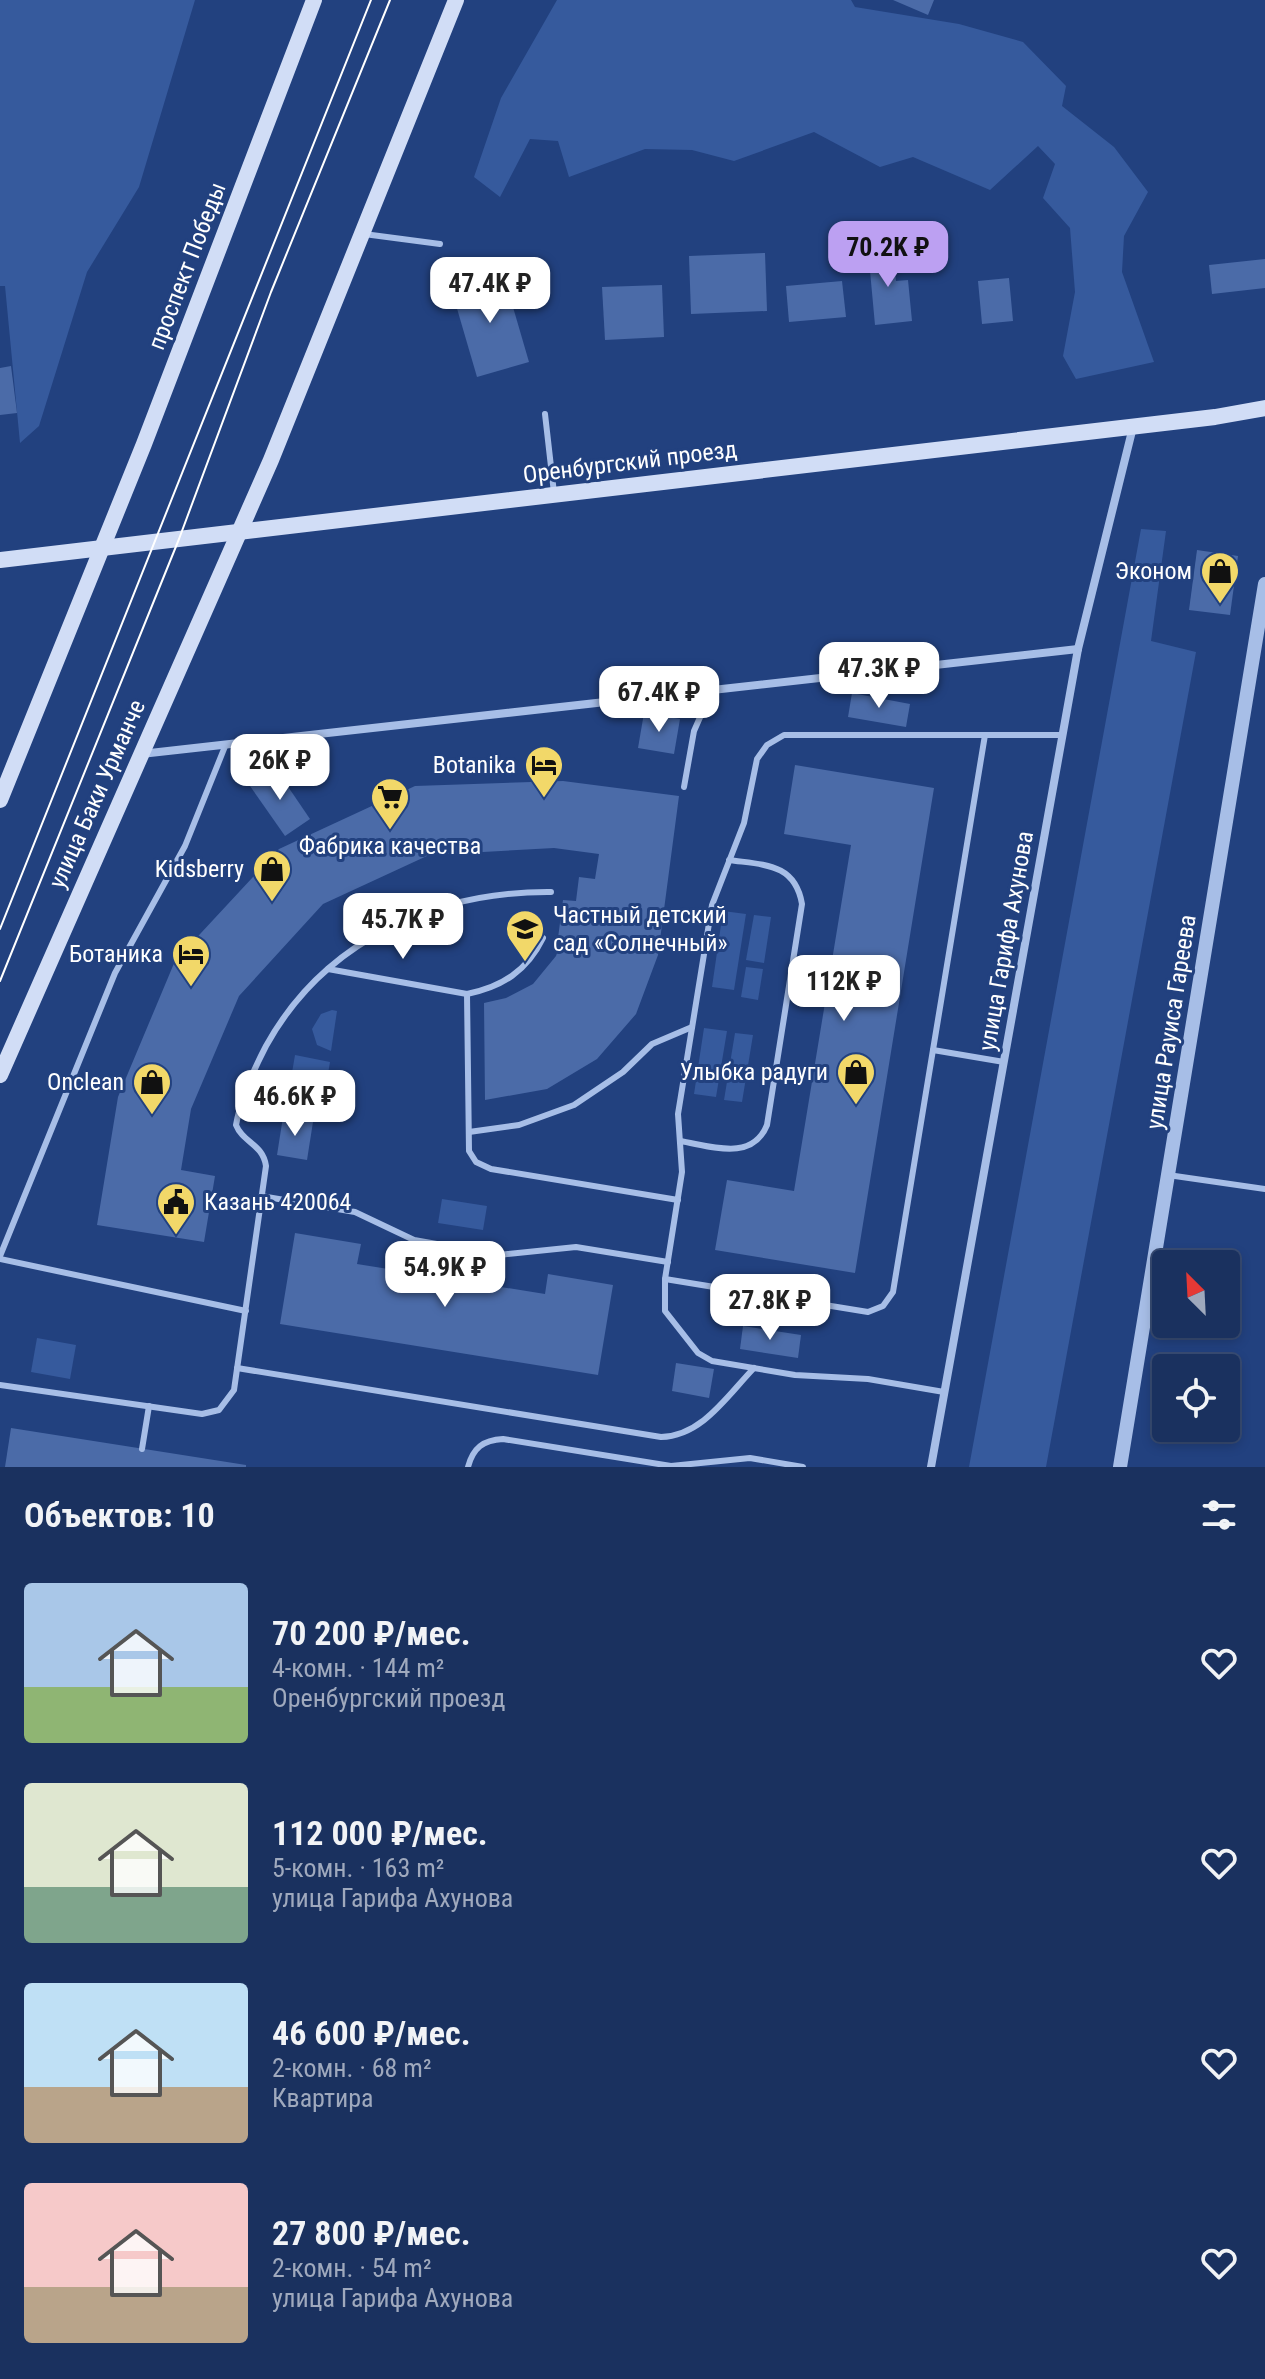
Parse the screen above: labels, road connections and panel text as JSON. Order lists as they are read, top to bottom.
{
  "streets": {
    "main road": ["проспект Победы", "Оренбургский проезд", "улица Баки Урманче"],
    "street": ["улица Гарифа Ахунова", "улица Рауиса Гареева"]
  },
  "crossings": [
    ["проспект Победы", "Оренбургский проезд"],
    ["Оренбургский проезд", "улица Баки Урманче"],
    ["Оренбургский проезд", "улица Гарифа Ахунова"]
  ],
  "places": {
    "shop": [
      "Эконом",
      "Kidsberry",
      "Улыбка радуги",
      "Onclean"
    ],
    "hotel": ["Botanika", "Ботаника"],
    "supermarket": ["Фабрика качества"],
    "school or university": ["Частный детский сад «Солнечный»"],
    "public building": ["Казань 420064"]
  },
  "north": "top left",
  "page": {
    "price": [
      "70.2K ₽",
      "47.4K ₽",
      "47.3K ₽",
      "67.4K ₽",
      "26K ₽",
      "45.7K ₽",
      "112K ₽",
      "46.6K ₽",
      "54.9K ₽",
      "27.8K ₽"
    ],
    "heading": "Объектов: 10",
    "list": [
      {
        "name": "70 200 ₽/мес.",
        "note": "4-комн. · 144 m² · Оренбургский проезд"
      },
      {
        "name": "112 000 ₽/мес.",
        "note": "5-комн. · 163 m² · улица Гарифа Ахунова"
      },
      {
        "name": "46 600 ₽/мес.",
        "note": "2-комн. · 68 m² · Квартира"
      },
      {
        "name": "27 800 ₽/мес.",
        "note": "2-комн. · 54 m² · улица Гарифа Ахунова"
      }
    ]
  }
}
